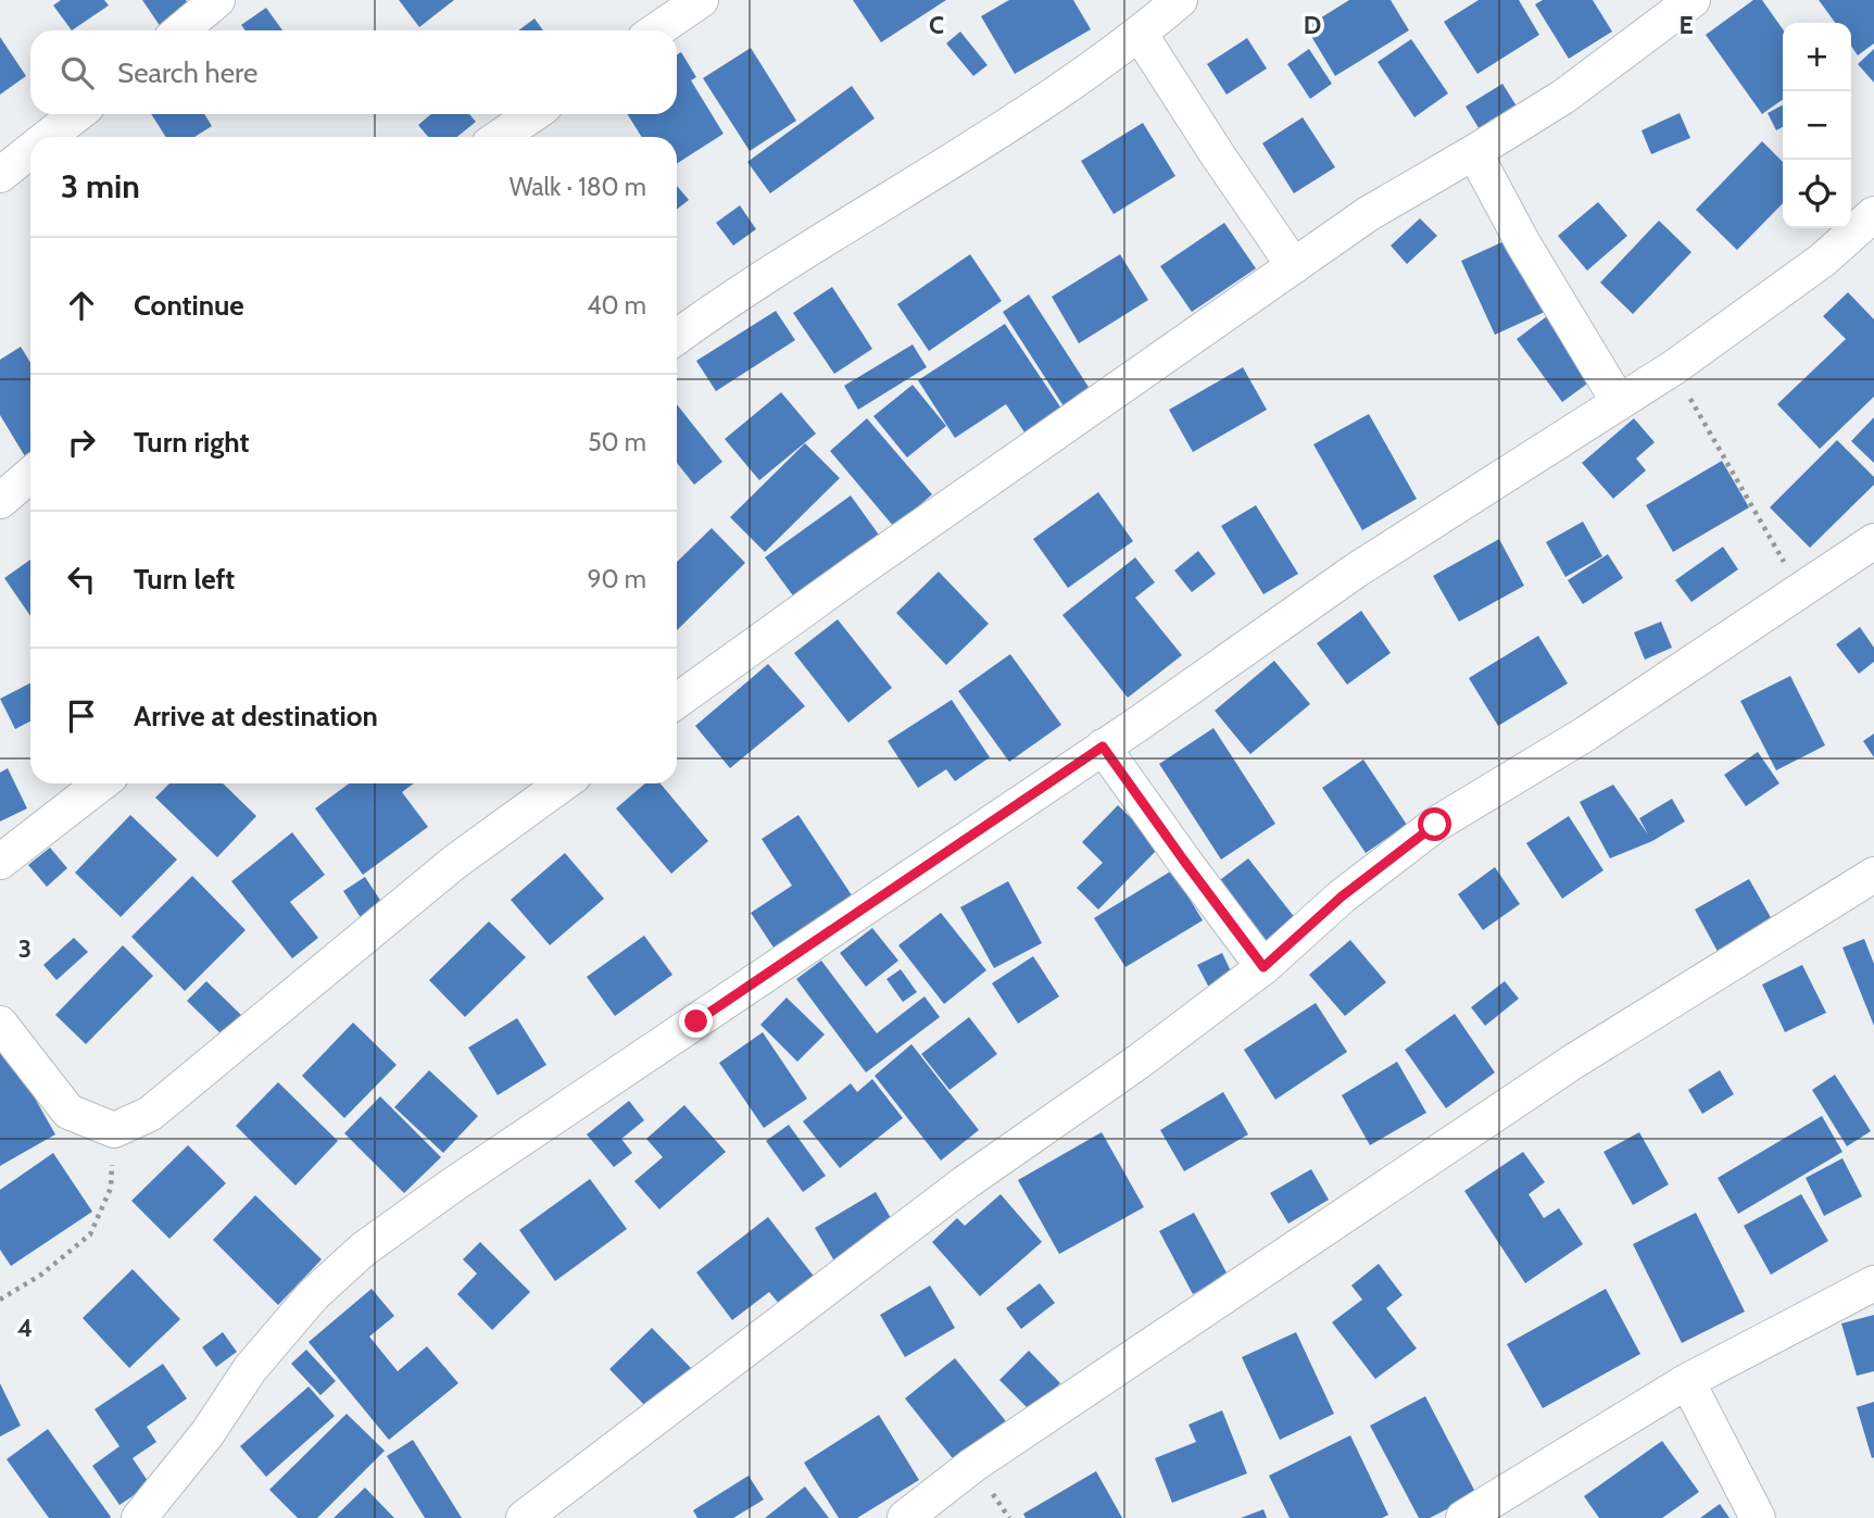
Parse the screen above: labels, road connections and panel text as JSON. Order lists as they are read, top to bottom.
{
  "page": {
    "map_buttons": ["+", "−"],
    "search": "Search here",
    "heading": ["3 min", "Walk · 180 m"],
    "list": [
      ["Continue", "40 m"],
      ["Turn right", "50 m"],
      ["Turn left", "90 m"],
      "Arrive at destination"
    ]
  },
  "grid": {
    "columns": ["C", "D", "E"],
    "rows": ["3", "4"]
  }
}
